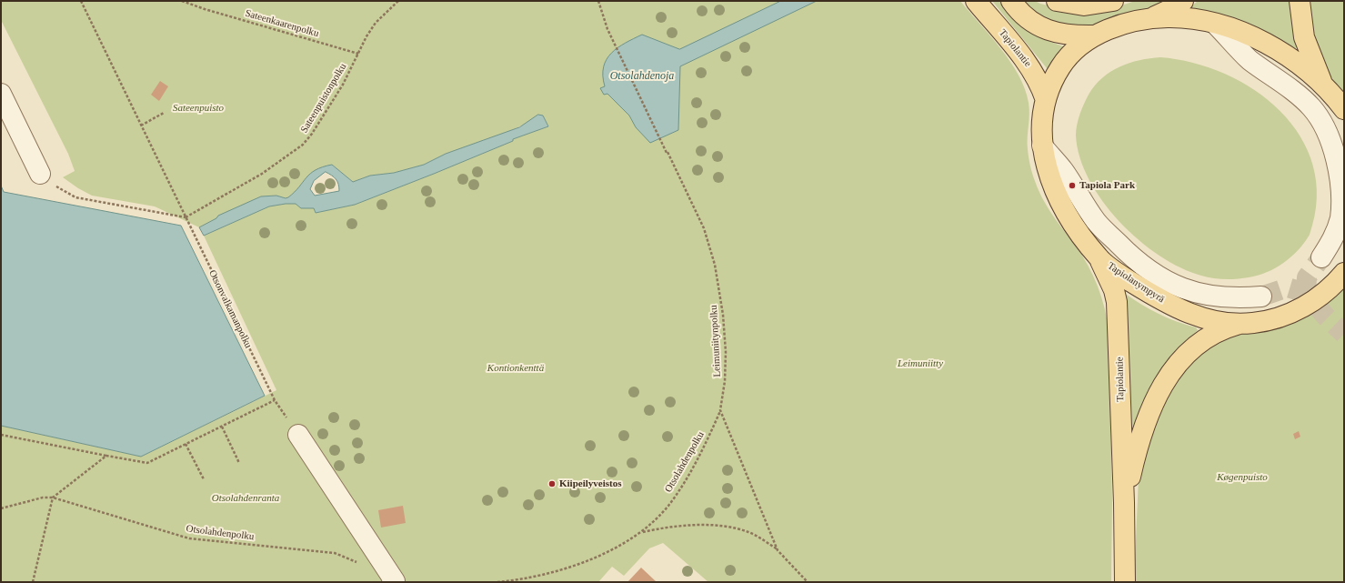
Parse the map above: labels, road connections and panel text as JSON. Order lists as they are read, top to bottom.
{
  "streets": {
    "main road": ["Tapiolantie", "Tapiolanympyrä"],
    "path": [
      "Sateenkaarenpolku",
      "Sateenpuistonpolku",
      "Otsonvalkamanpolku",
      "Leimuniitynpolku",
      "Otsolahdenpolku"
    ]
  },
  "crossings": [
    ["Sateenkaarenpolku", "Sateenpuistonpolku"],
    ["Tapiolantie", "Tapiolanympyrä"],
    ["Sateenpuistonpolku", "Otsonvalkamanpolku"],
    ["Leimuniitynpolku", "Otsolahdenpolku"]
  ],
  "water": ["Otsolahdenoja"],
  "parks": [
    "Sateenpuisto",
    "Leimuniitty",
    "Kontionkenttä",
    "Køgenpuisto",
    "Otsolahdenranta"
  ],
  "places": ["Tapiola Park", "Kiipeilyveistos"]
}
